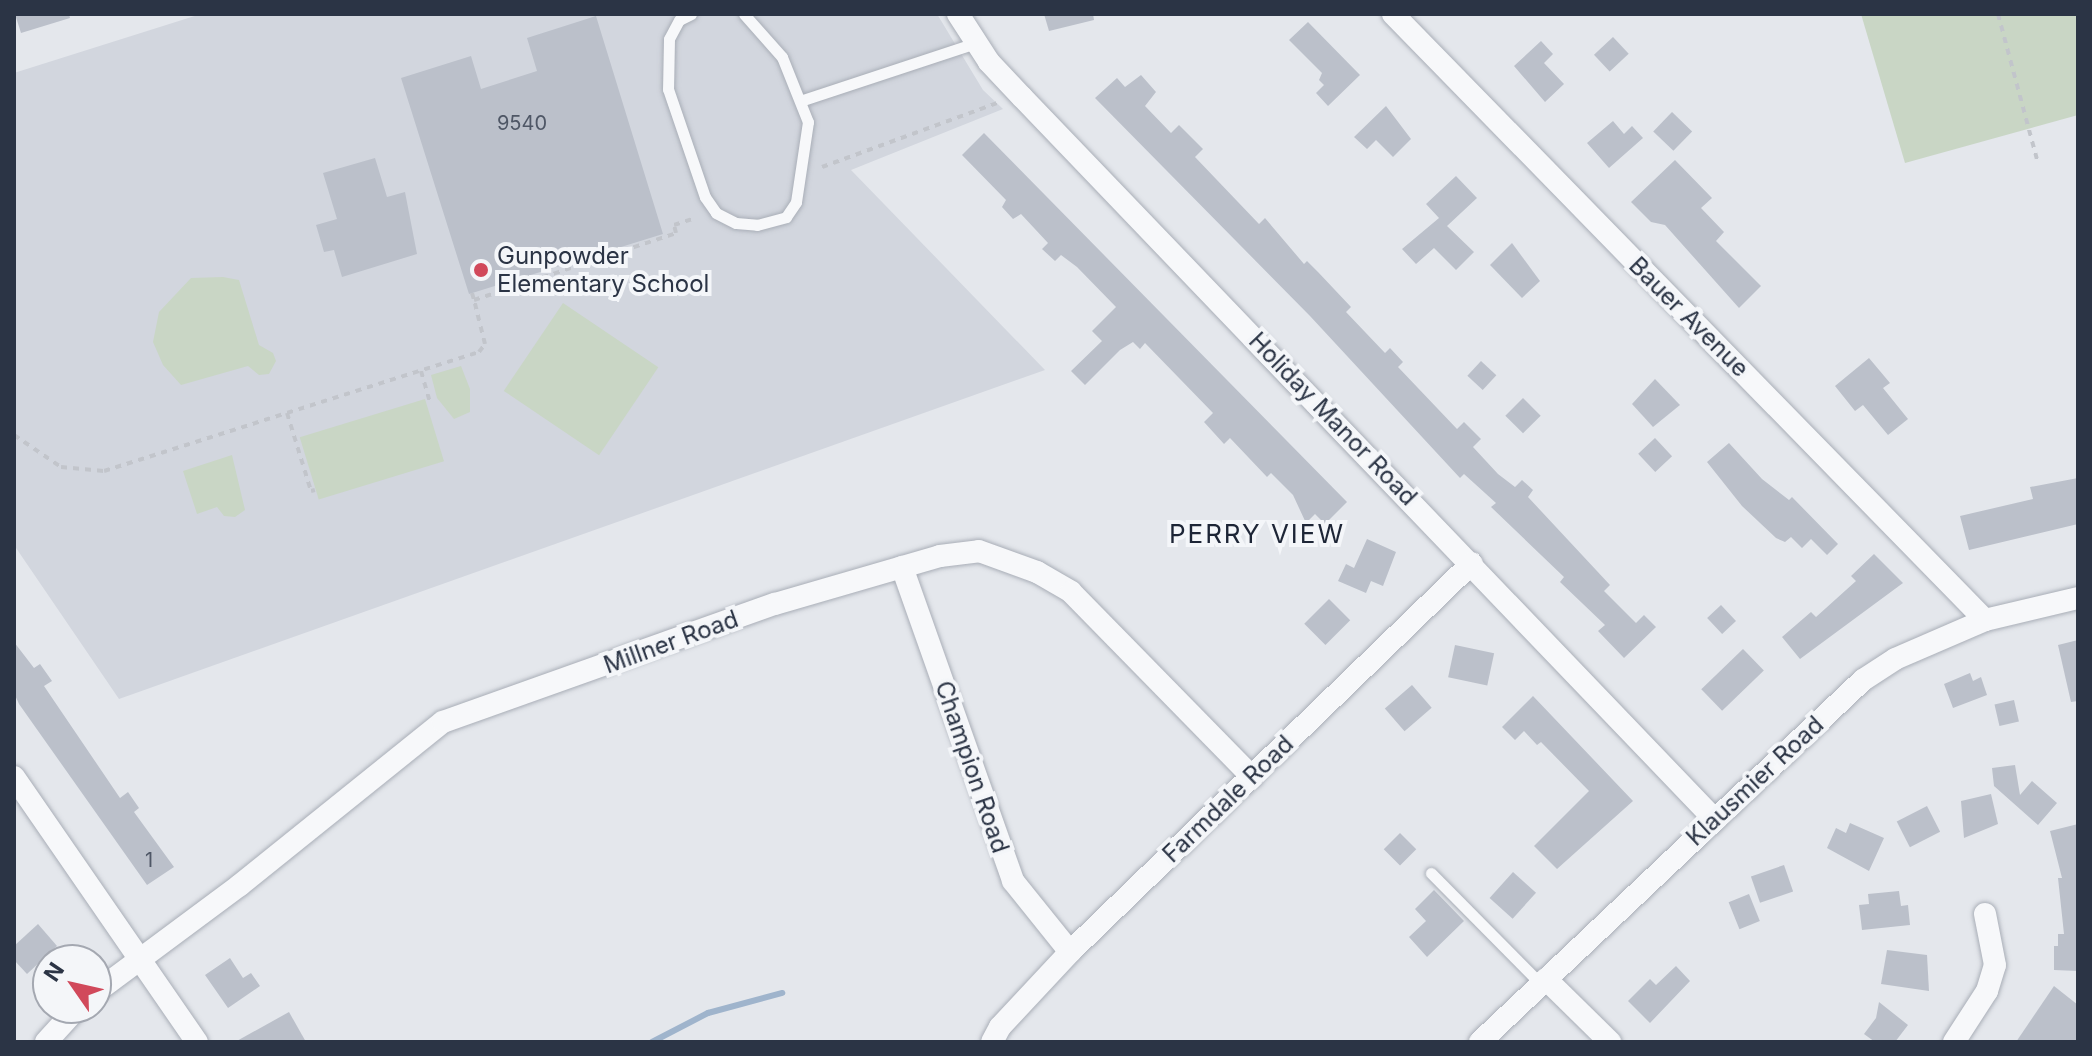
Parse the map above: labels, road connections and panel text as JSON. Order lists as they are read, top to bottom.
{
  "streets": {
    "street": [
      "Bauer Avenue",
      "Holiday Manor Road",
      "Millner Road",
      "Champion Road",
      "Klausmier Road",
      "Farmdale Road"
    ]
  },
  "crossings": [
    ["Bauer Avenue", "Klausmier Road"],
    ["Holiday Manor Road", "Klausmier Road"],
    ["Holiday Manor Road", "Farmdale Road"],
    ["Millner Road", "Champion Road"],
    ["Millner Road", "Farmdale Road"],
    ["Champion Road", "Farmdale Road"]
  ],
  "districts": ["PERRY VIEW"],
  "places": ["Gunpowder Elementary School"],
  "house_numbers": ["9540", "1"],
  "north": "top left"
}
